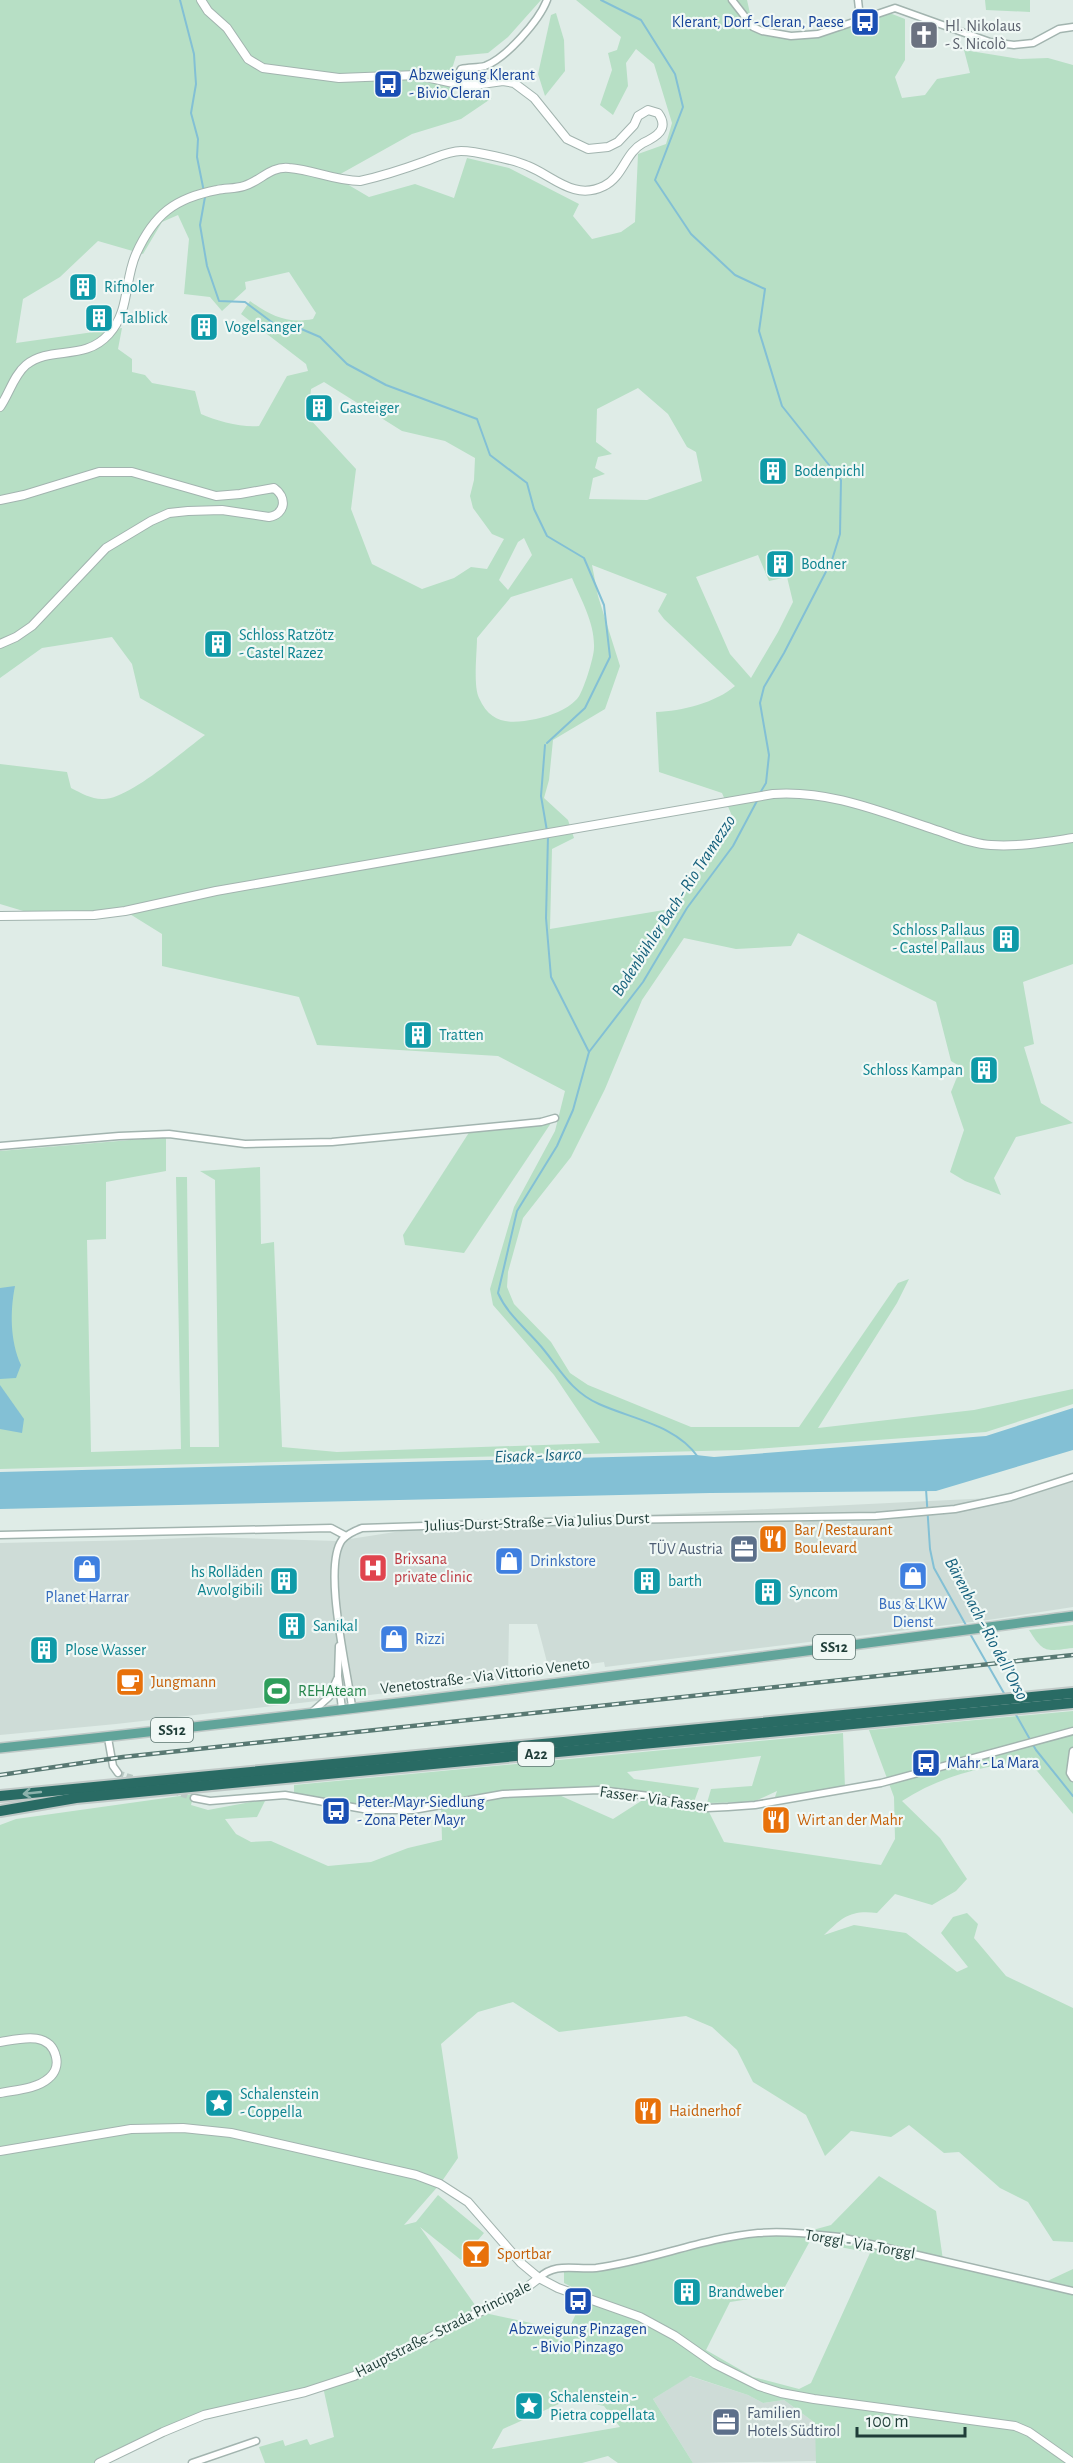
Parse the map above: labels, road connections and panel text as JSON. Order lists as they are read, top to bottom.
{
  "streets": {
    "highway": ["A22"],
    "main road": ["SS12", "Venetostraße - Via Vittorio Veneto"],
    "street": [
      "Julius-Durst-Straße - Via Julius Durst",
      "Fasser - Via Fasser",
      "Torggl - Via Torggl",
      "Hauptstraße - Strada Principale"
    ]
  },
  "crossings": [
    ["Torggl - Via Torggl", "Hauptstraße - Strada Principale"]
  ],
  "water": ["Bodenbühler Bach - Rio Tramezzo", "Eisack - Isarco", "Bärenbach - Rio dell’Orso"],
  "places": {
    "bus stop": [
      "Klerant, Dorf - Cleran, Paese",
      "Abzweigung Klerant - Bivio Cleran",
      "Mahr - La Mara",
      "Peter-Mayr-Siedlung - Zona Peter Mayr",
      "Abzweigung Pinzagen - Bivio Pinzago"
    ],
    "church": ["Hl. Nikolaus - S. Nicolò"],
    "building": [
      "Rifnoler",
      "Talblick",
      "Vogelsanger",
      "Gasteiger",
      "Bodenpichl",
      "Bodner",
      "Schloss Ratzötz - Castel Razez",
      "Schloss Pallaus - Castel Pallaus",
      "Tratten",
      "Schloss Kampan",
      "hs Rolläden Avvolgibili",
      "barth",
      "Syncom",
      "Sanikal",
      "Plose Wasser",
      "Brandweber"
    ],
    "restaurant": ["Bar / Restaurant Boulevard", "Wirt an der Mahr", "Haidnerhof"],
    "office": ["TÜV Austria", "Familien Hotels Südtirol"],
    "shop": [
      "Drinkstore",
      "Planet Harrar",
      "Bus & LKW Dienst",
      "Rizzi"
    ],
    "hospital": ["Brixsana private clinic"],
    "cafe": ["Jungmann"],
    "sports": ["REHAteam"],
    "place": ["Schalenstein - Coppella", "Schalenstein - Pietra coppellata"],
    "bar": ["Sportbar"]
  },
  "scale_bar": "100 m"
}
